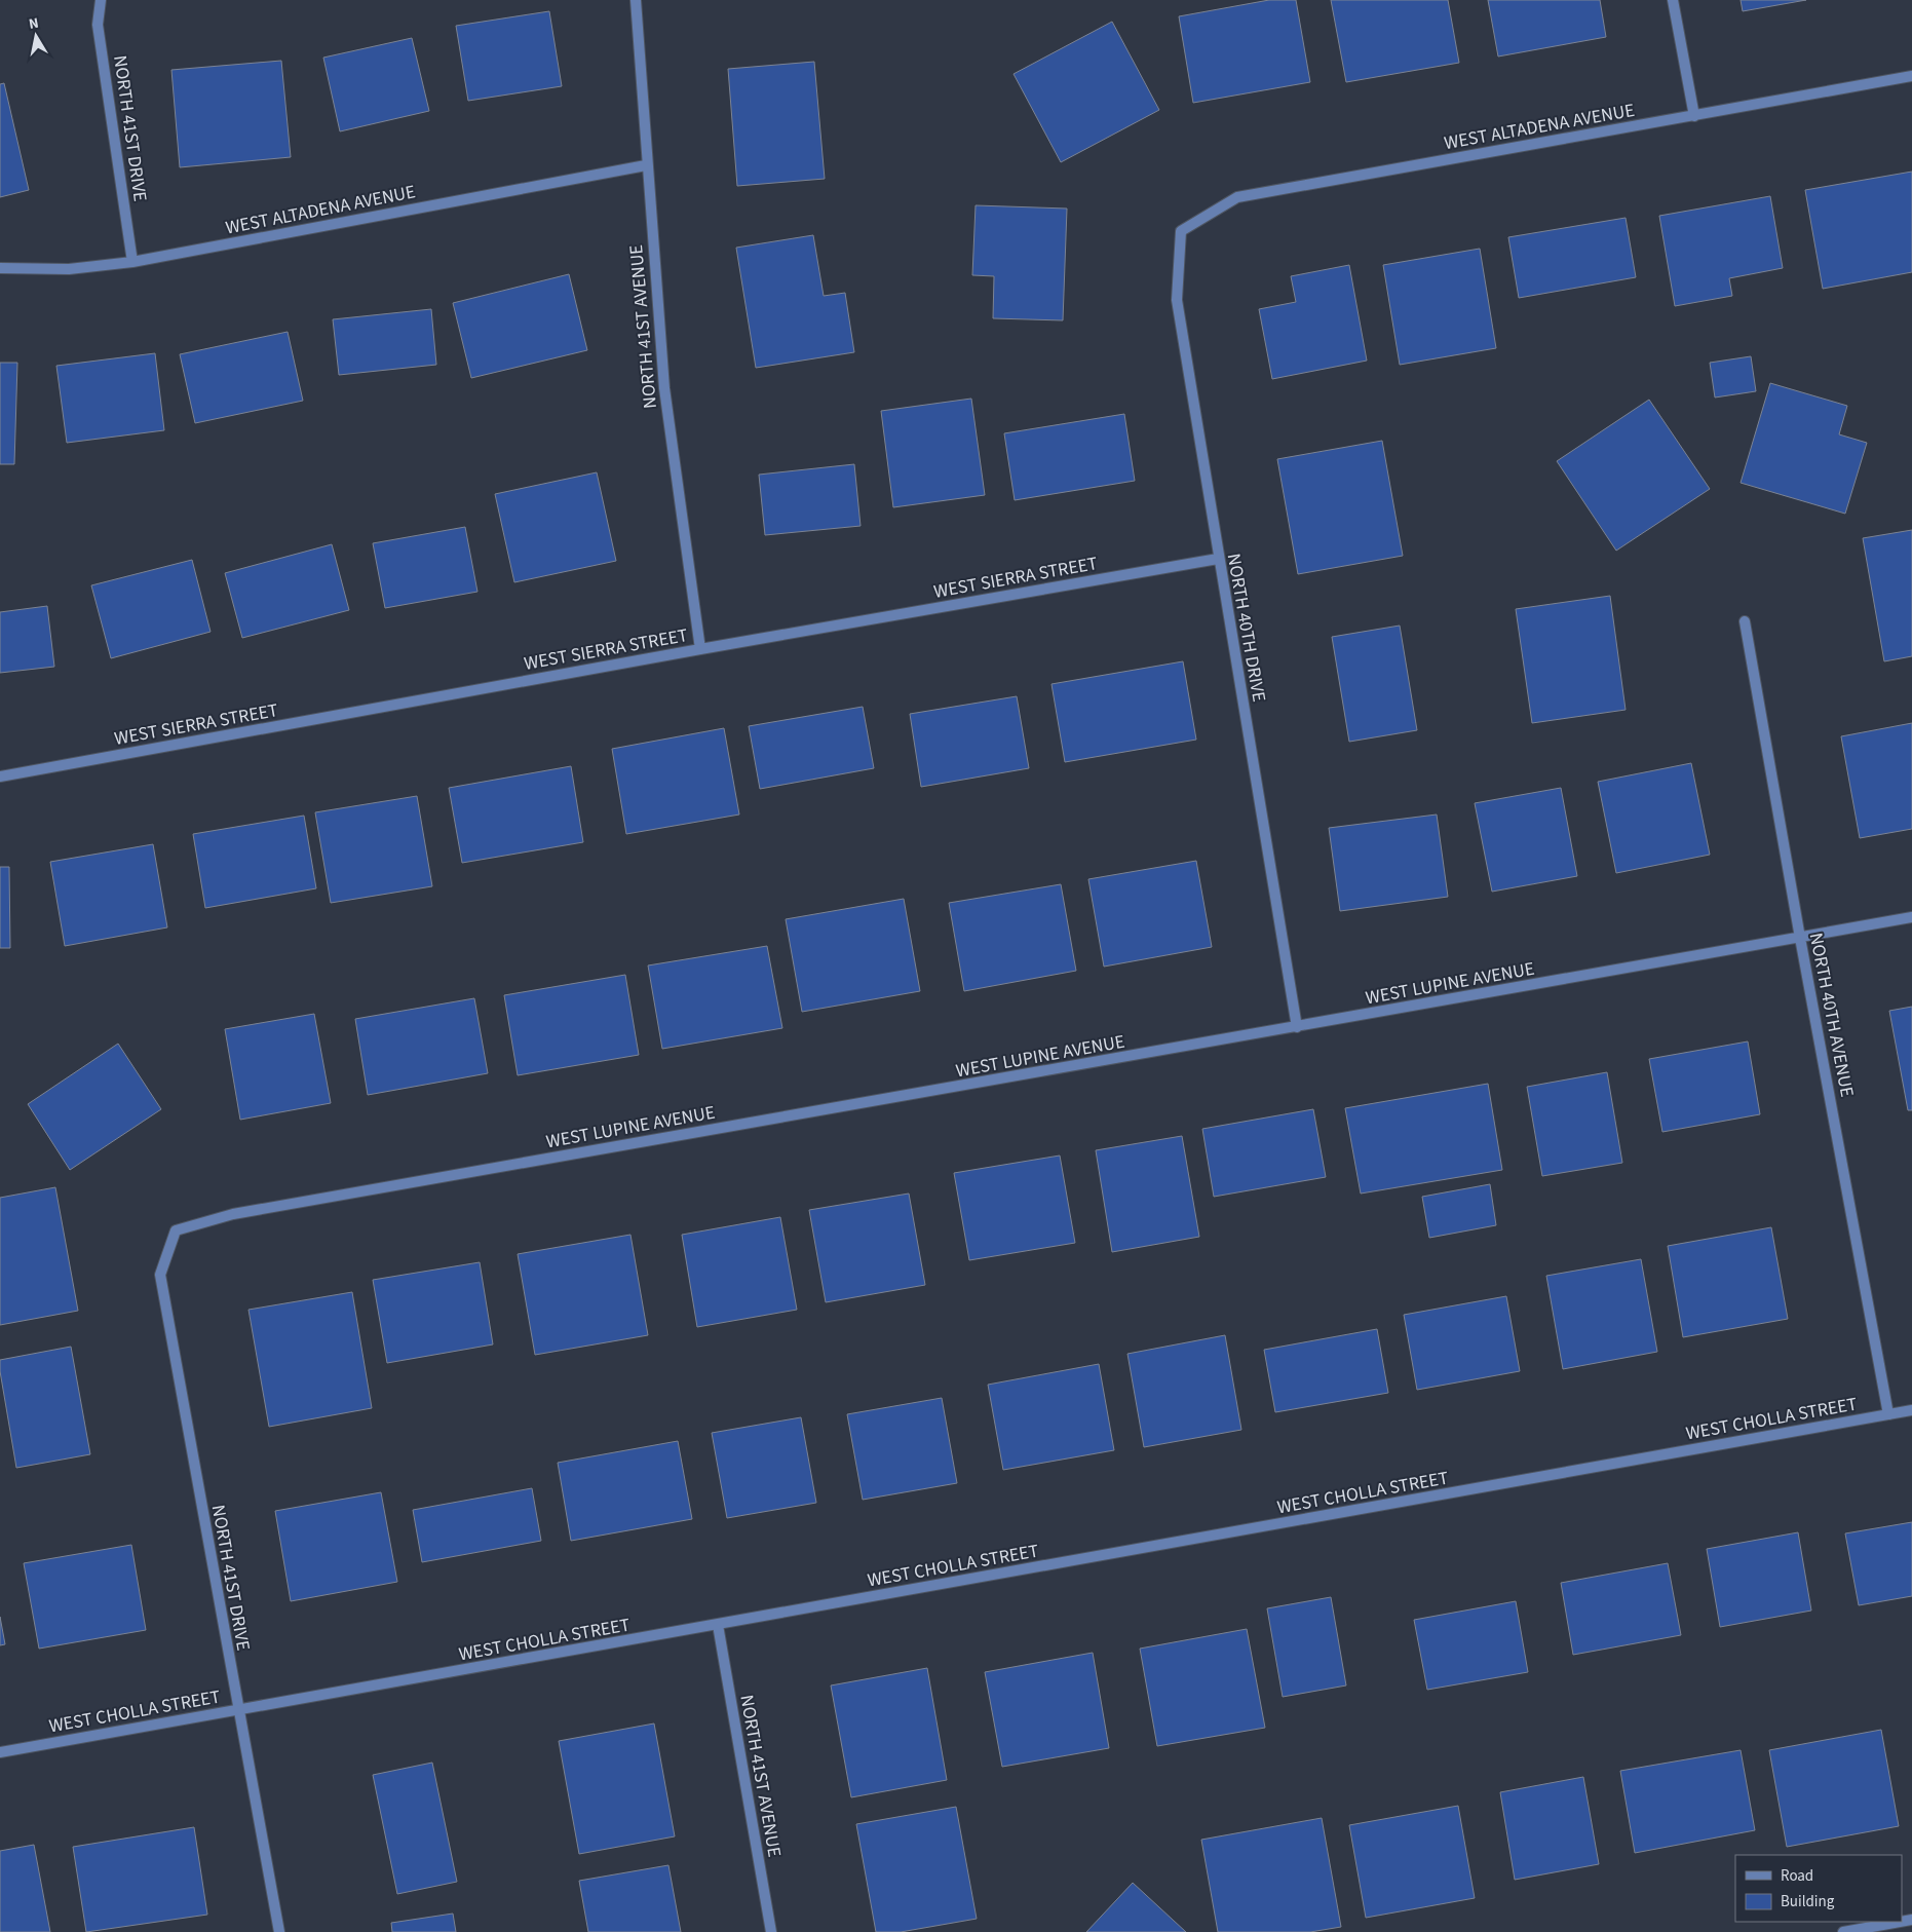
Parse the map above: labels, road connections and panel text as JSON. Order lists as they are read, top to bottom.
{
  "streets": {
    "street": [
      "WEST ALTADENA AVENUE",
      "NORTH 41ST DRIVE",
      "NORTH 41ST AVENUE",
      "WEST SIERRA STREET",
      "NORTH 40TH DRIVE",
      "WEST LUPINE AVENUE",
      "NORTH 40TH AVENUE",
      "WEST CHOLLA STREET"
    ]
  },
  "crossings": [
    ["WEST ALTADENA AVENUE", "NORTH 41ST DRIVE"],
    ["WEST ALTADENA AVENUE", "NORTH 41ST AVENUE"],
    ["WEST ALTADENA AVENUE", "NORTH 40TH DRIVE"],
    ["NORTH 41ST DRIVE", "WEST LUPINE AVENUE"],
    ["NORTH 41ST DRIVE", "WEST CHOLLA STREET"],
    ["NORTH 41ST AVENUE", "WEST SIERRA STREET"],
    ["NORTH 41ST AVENUE", "WEST CHOLLA STREET"],
    ["WEST SIERRA STREET", "NORTH 40TH DRIVE"],
    ["NORTH 40TH DRIVE", "WEST LUPINE AVENUE"],
    ["WEST LUPINE AVENUE", "NORTH 40TH AVENUE"],
    ["NORTH 40TH AVENUE", "WEST CHOLLA STREET"]
  ],
  "legend": ["Road", "Building"],
  "north": "top"
}
